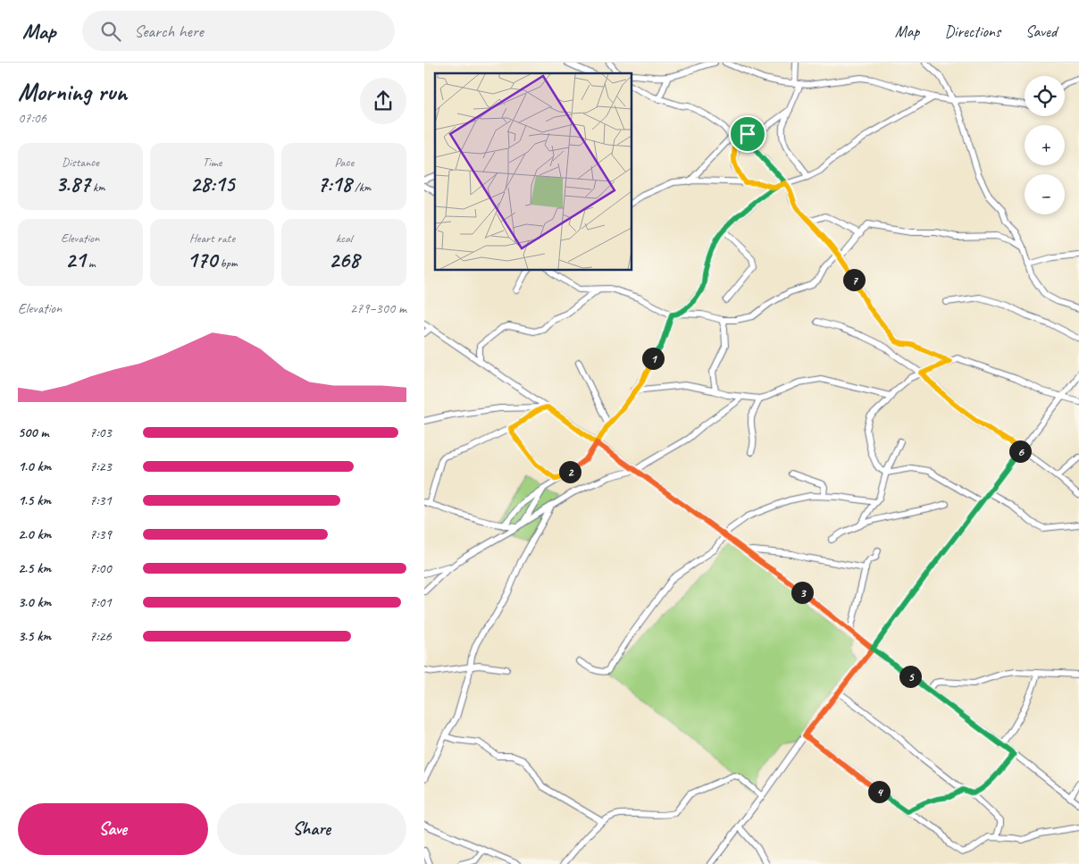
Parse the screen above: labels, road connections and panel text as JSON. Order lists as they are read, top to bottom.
{
  "page": {
    "header": "Map",
    "search": "Search here",
    "nav": ["Map", "Directions", "Saved"],
    "heading": ["Morning run", "07:06"],
    "map_buttons": ["+", "−"],
    "stats": [
      ["Distance", "3.87 km"],
      ["Time", "28:15"],
      ["Pace", "7:18 /km"],
      ["Elevation", "21 m"],
      ["Heart rate", "170 bpm"],
      ["kcal", "268"]
    ],
    "pins": [
      "7",
      "1",
      "6",
      "2",
      "3",
      "5",
      "4"
    ],
    "chart": ["Elevation", "279–300 m"],
    "list": [
      {
        "name": "500 m",
        "note": "7:03"
      },
      {
        "name": "1.0 km",
        "note": "7:23"
      },
      {
        "name": "1.5 km",
        "note": "7:31"
      },
      {
        "name": "2.0 km",
        "note": "7:39"
      },
      {
        "name": "2.5 km",
        "note": "7:00"
      },
      {
        "name": "3.0 km",
        "note": "7:01"
      },
      {
        "name": "3.5 km",
        "note": "7:26"
      }
    ],
    "buttons": ["Save", "Share"]
  }
}
